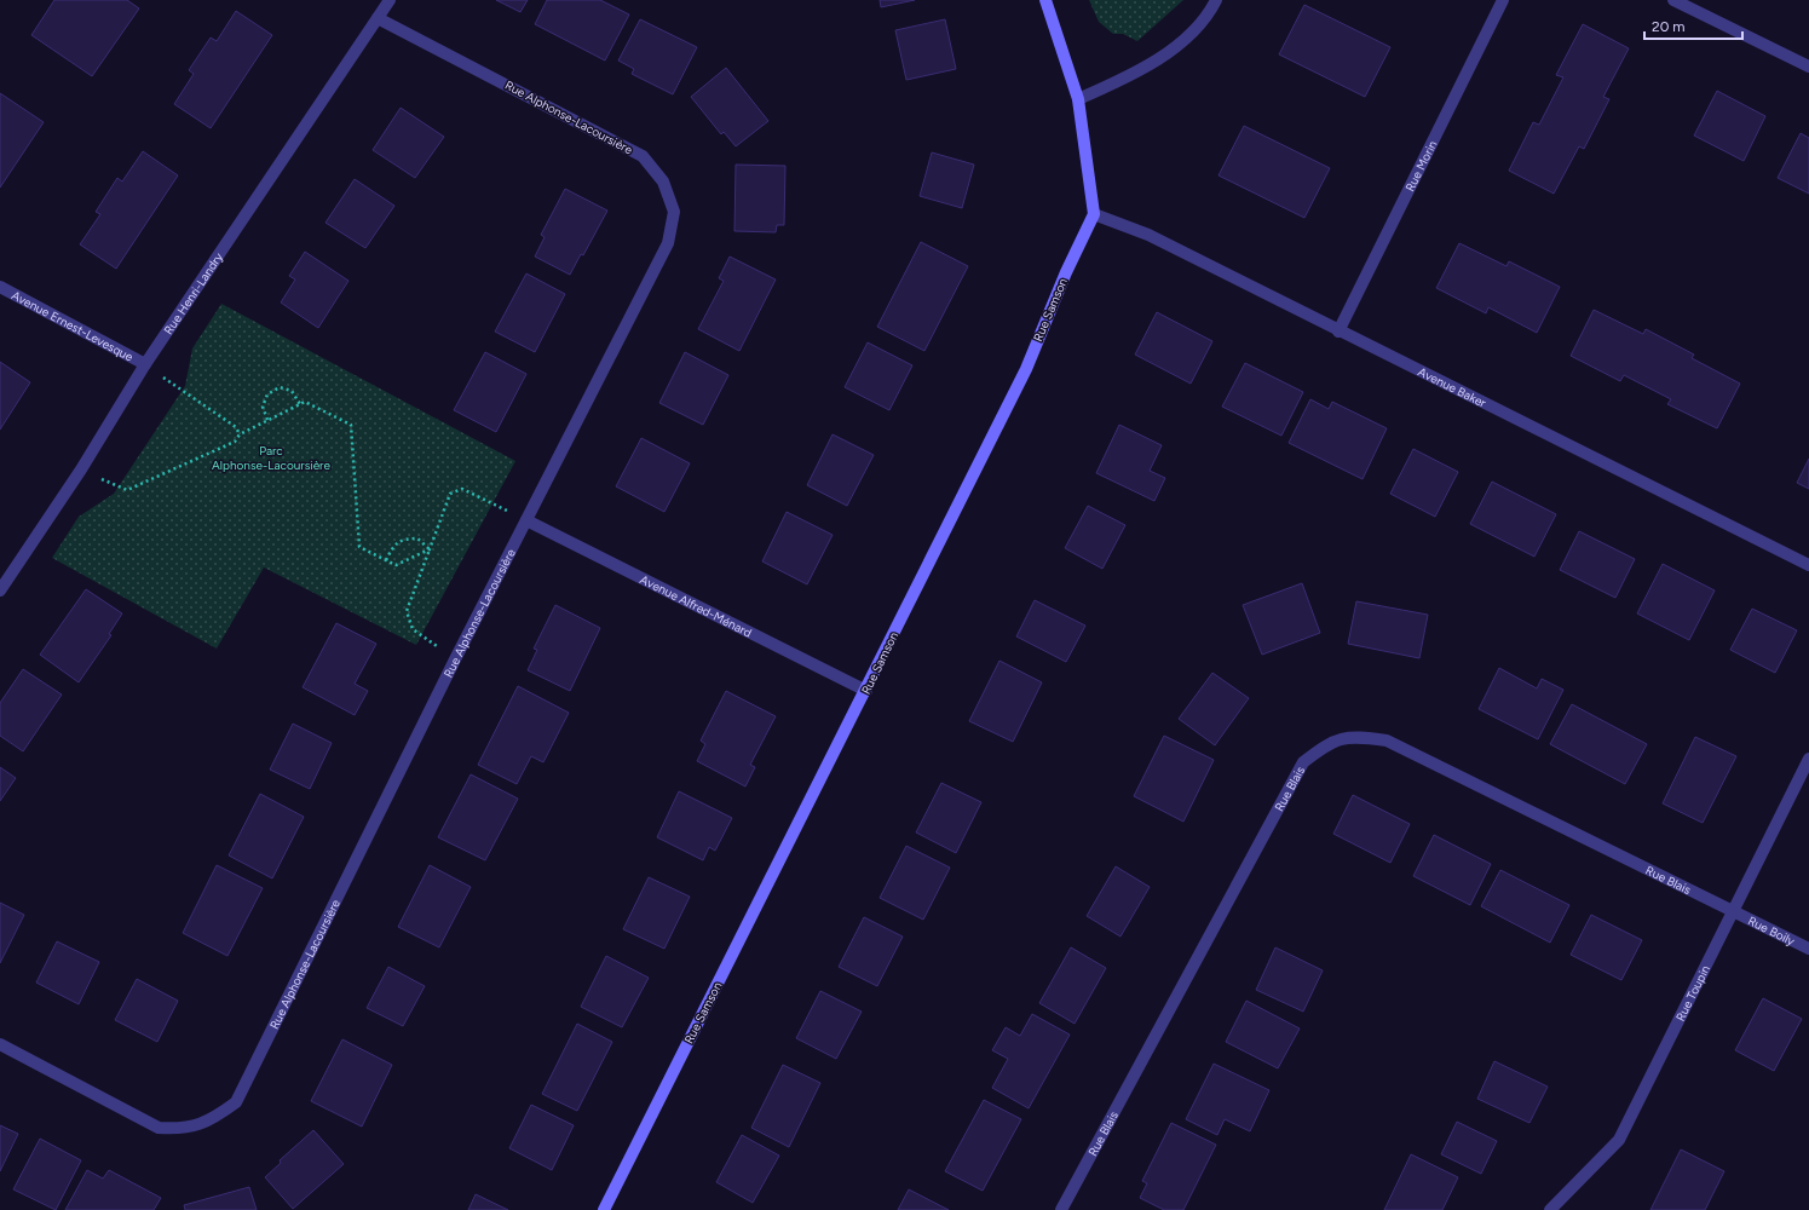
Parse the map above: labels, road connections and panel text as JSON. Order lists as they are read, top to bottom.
{
  "streets": {
    "street": [
      "Rue Alphonse-Lacoursière",
      "Rue Morin",
      "Rue Henri-Landry",
      "Rue Samson",
      "Avenue Ernest-Levesque",
      "Avenue Baker",
      "Avenue Alfred-Ménard",
      "Rue Blais",
      "Rue Boily",
      "Rue Toupin"
    ]
  },
  "crossings": [
    ["Rue Alphonse-Lacoursière", "Rue Henri-Landry"],
    ["Rue Alphonse-Lacoursière", "Avenue Alfred-Ménard"],
    ["Rue Morin", "Avenue Baker"],
    ["Rue Henri-Landry", "Avenue Ernest-Levesque"],
    ["Rue Samson", "Avenue Baker"],
    ["Rue Samson", "Avenue Alfred-Ménard"],
    ["Rue Blais", "Rue Boily"],
    ["Rue Blais", "Rue Toupin"],
    ["Rue Boily", "Rue Toupin"]
  ],
  "parks": ["Parc Alphonse-Lacoursière"],
  "scale_bar": "20 m"
}
